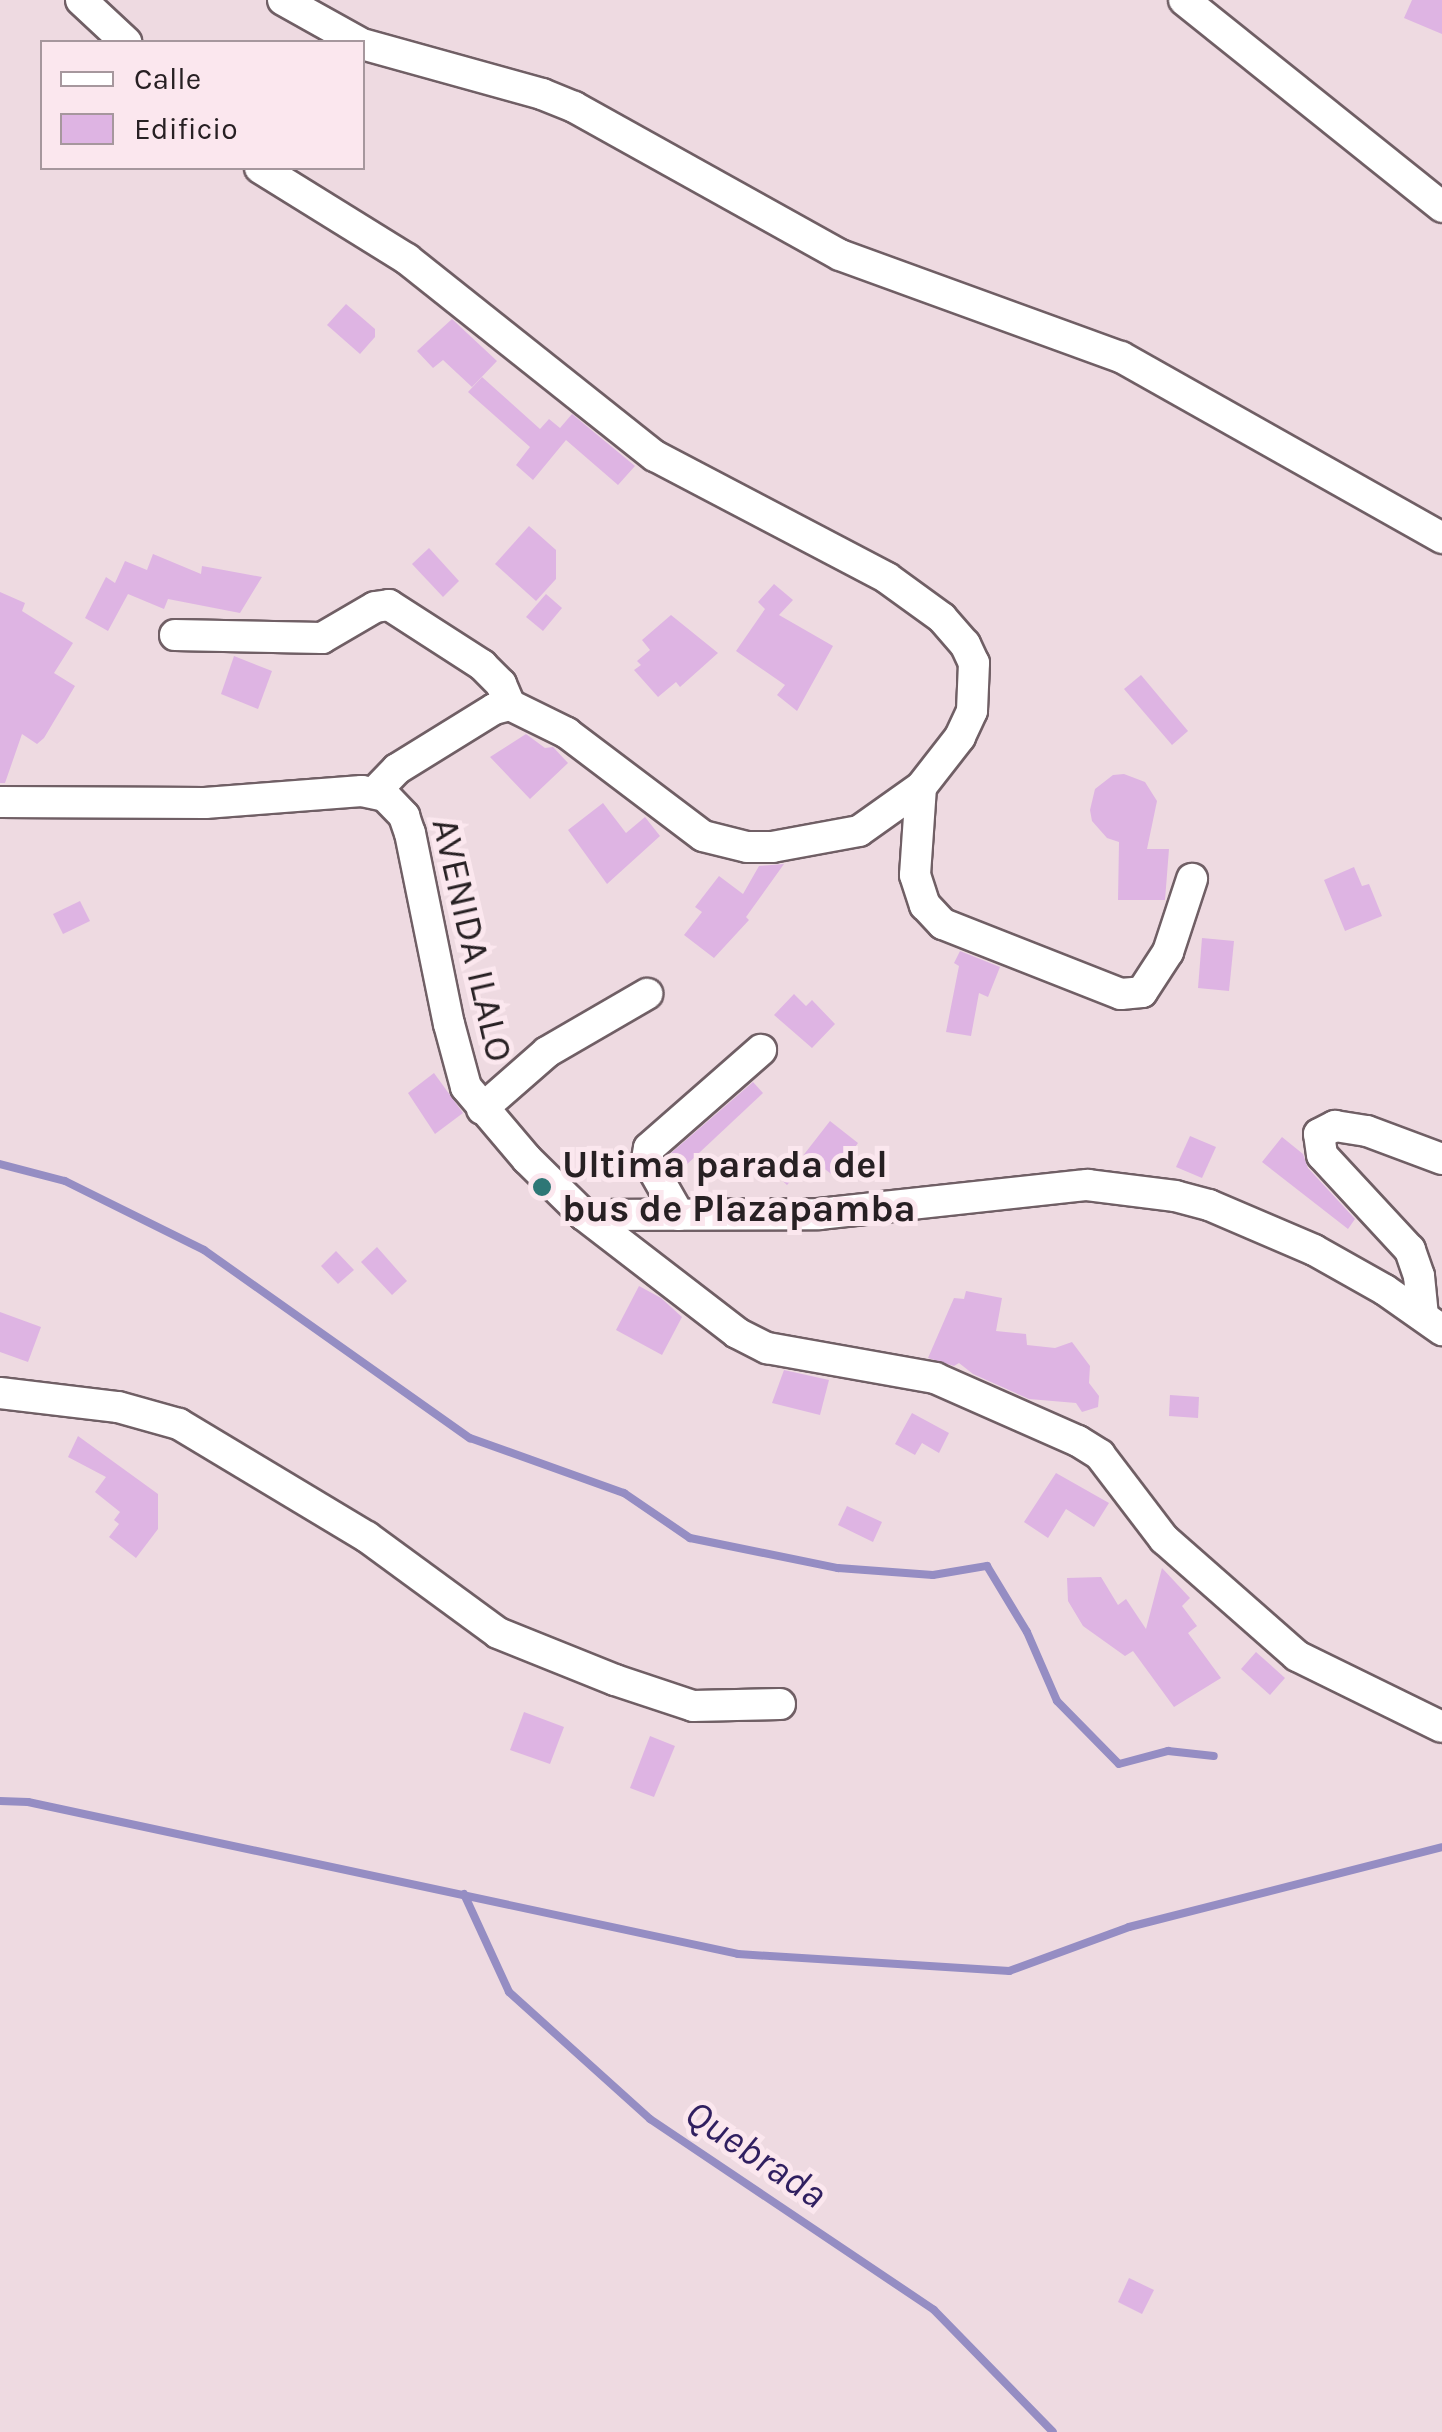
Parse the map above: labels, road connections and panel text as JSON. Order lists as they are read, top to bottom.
{
  "streets": {
    "street": ["AVENIDA ILALO"]
  },
  "water": ["Quebrada"],
  "places": ["Ultima parada del bus de Plazapamba"],
  "legend": ["Calle", "Edificio"]
}
